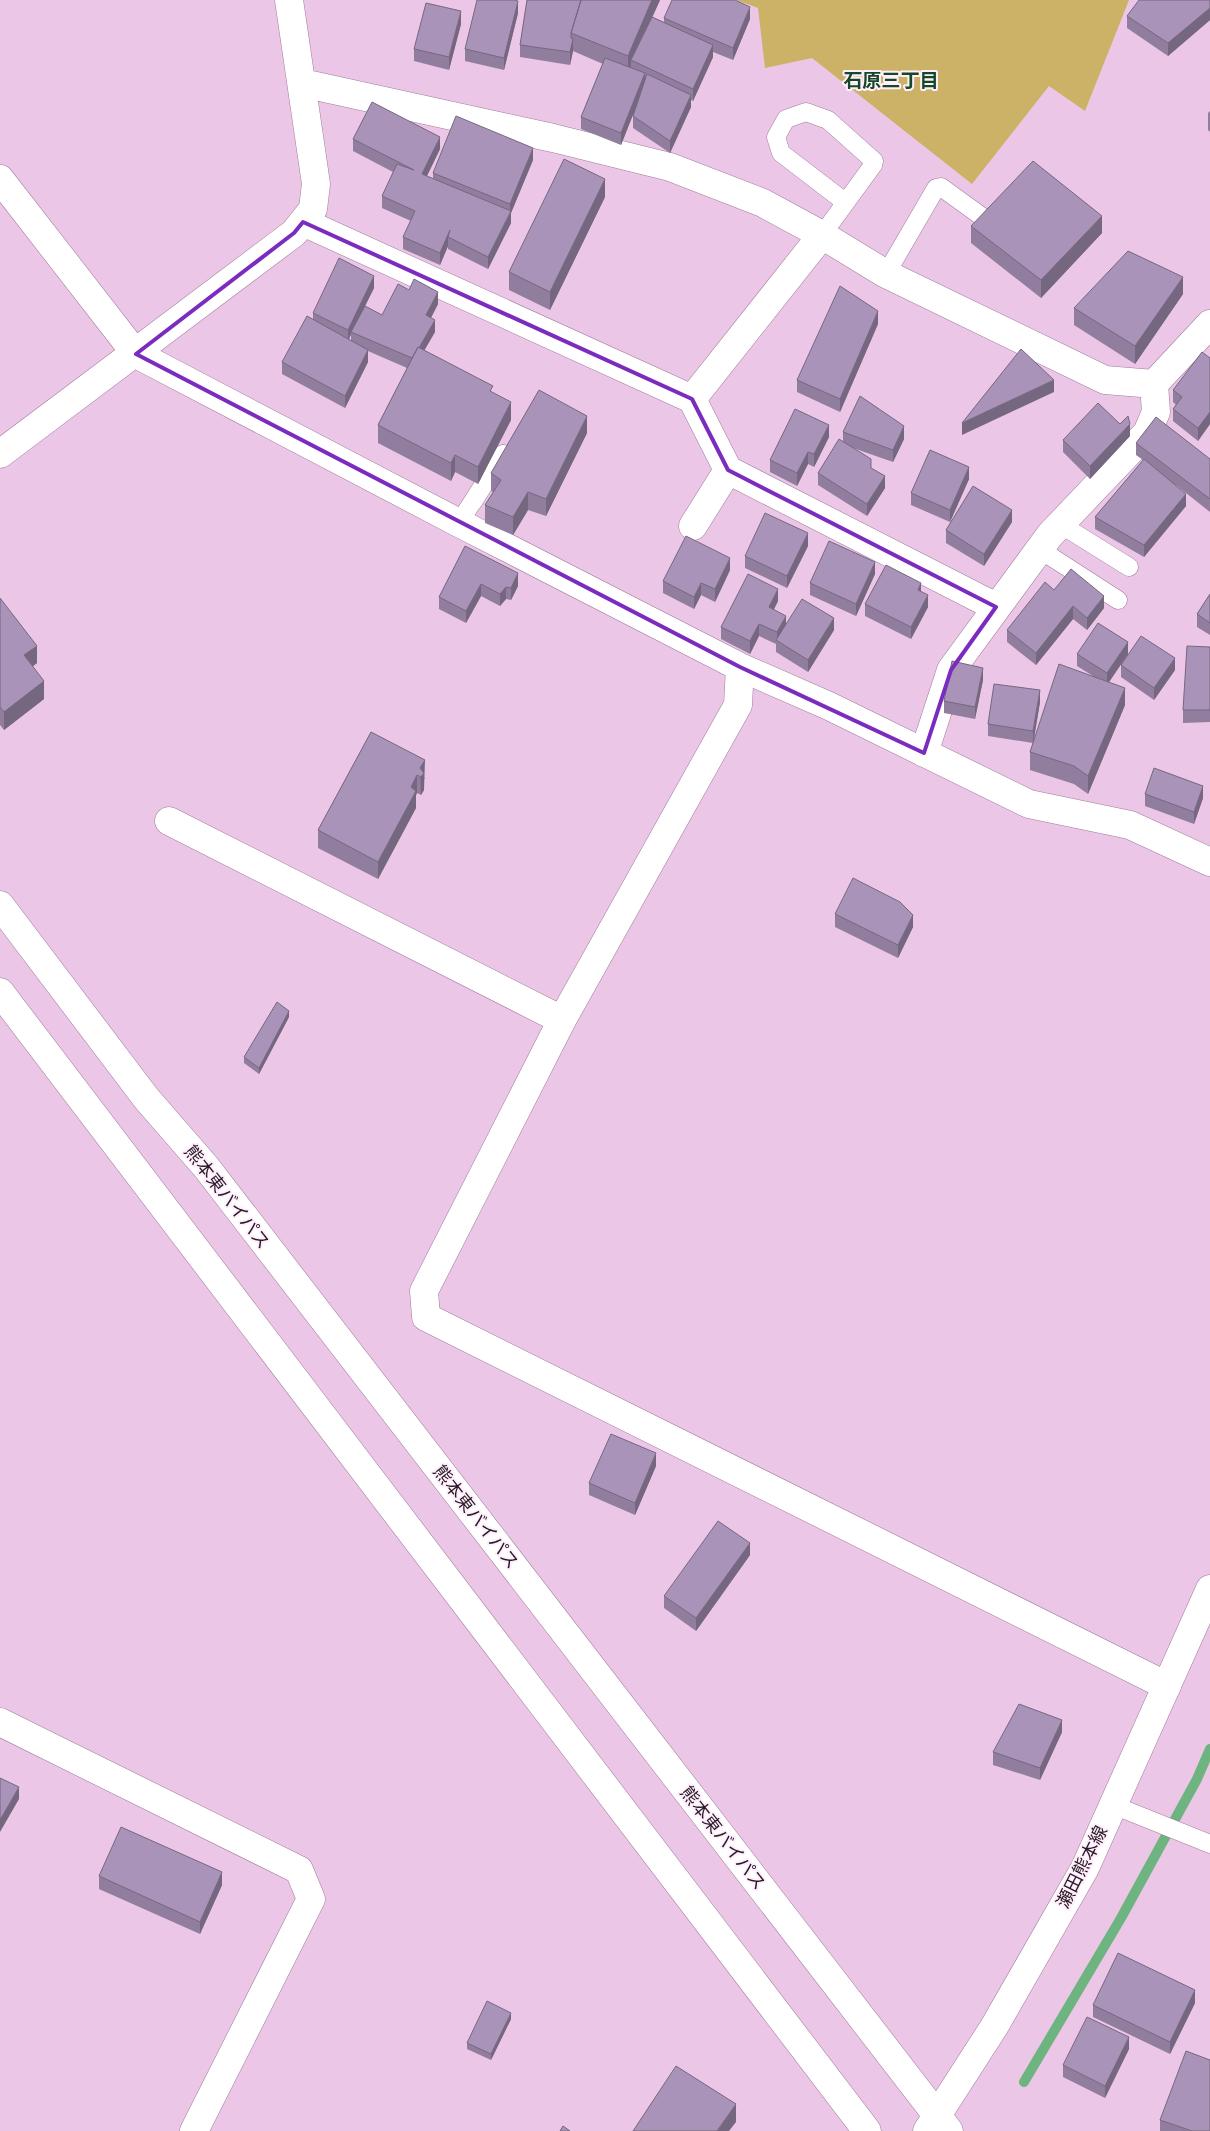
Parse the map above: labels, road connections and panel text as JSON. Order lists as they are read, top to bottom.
{
  "streets": {
    "main road": ["熊本東バイパス", "瀬田熊本線"]
  },
  "crossings": [
    ["熊本東バイパス", "瀬田熊本線"]
  ],
  "districts": ["石原三丁目"]
}
